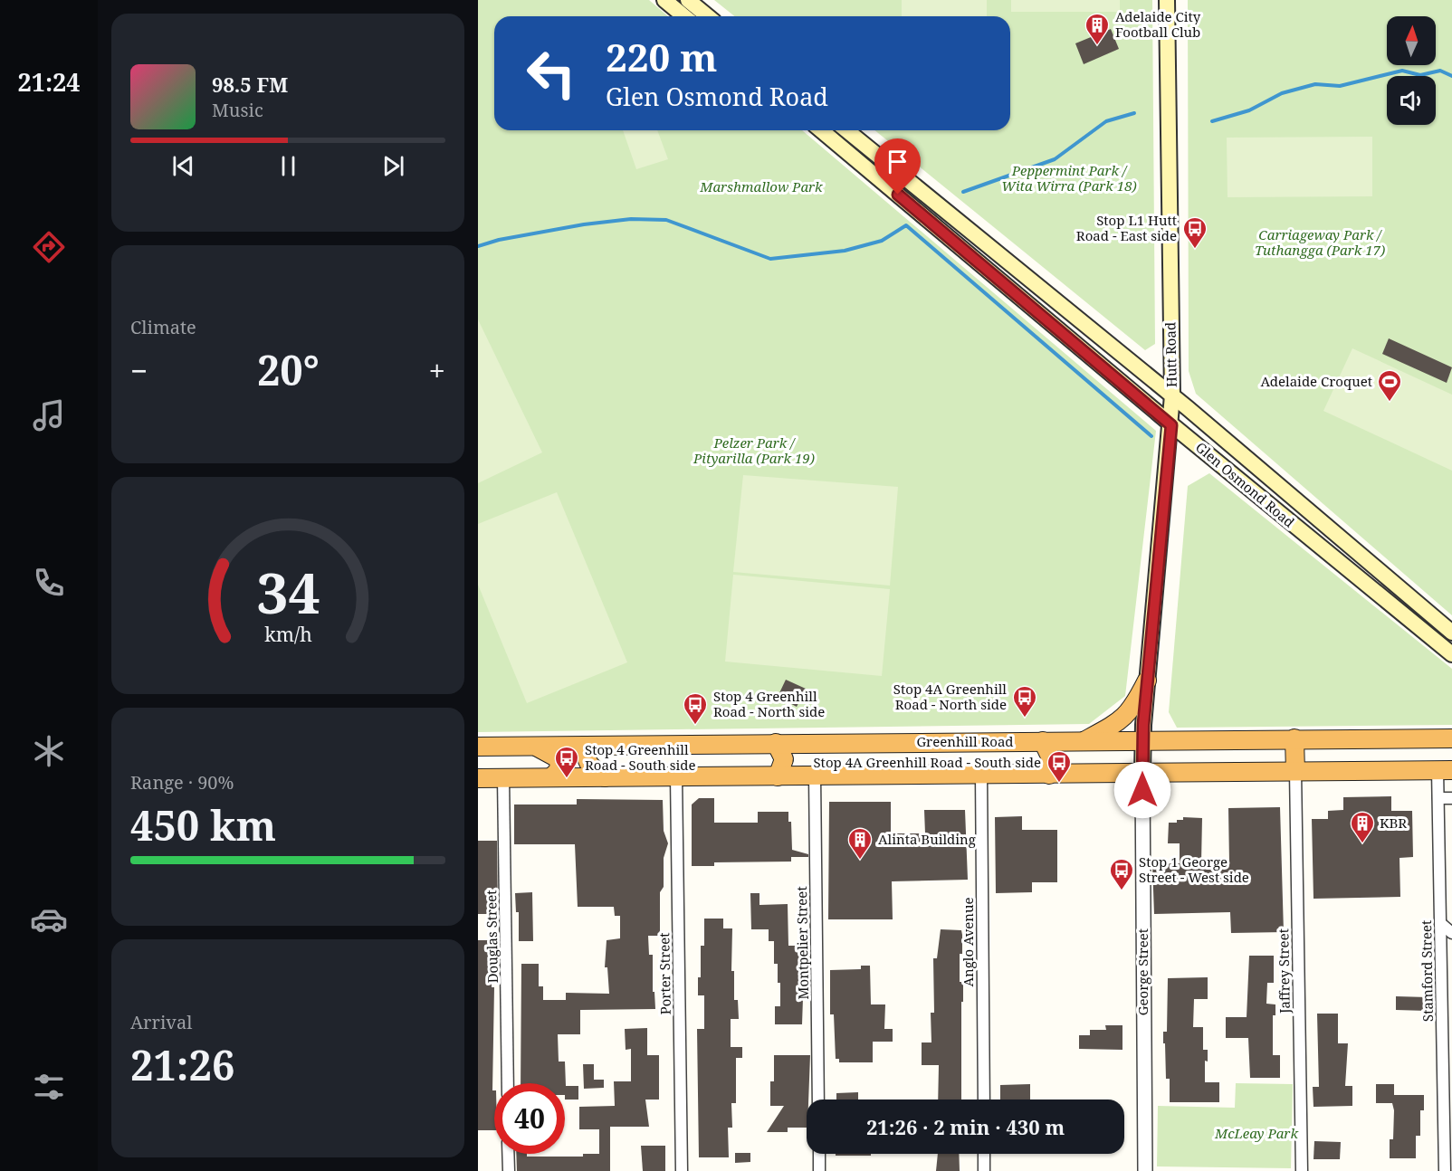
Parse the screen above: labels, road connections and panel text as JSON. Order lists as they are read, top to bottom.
{
  "streets": {
    "highway": ["Greenhill Road"],
    "main road": ["Hutt Road", "Glen Osmond Road"],
    "street": [
      "Douglas Street",
      "Anglo Avenue",
      "Montpelier Street",
      "Jaffrey Street",
      "Stamford Street",
      "George Street",
      "Porter Street"
    ]
  },
  "crossings": [
    ["Hutt Road", "Glen Osmond Road"],
    ["Hutt Road", "Greenhill Road"],
    ["Hutt Road", "George Street"]
  ],
  "parks": [
    "Peppermint Park / Wita Wirra (Park 18)",
    "Marshmallow Park",
    "Carriageway Park / Tuthangga (Park 17)",
    "Pelzer Park / Pityarilla (Park 19)",
    "McLeay Park"
  ],
  "places": {
    "building": ["Adelaide City Football Club", "KBR", "Alinta Building"],
    "bus stop": [
      "Stop L1 Hutt Road - East side",
      "Stop 4A Greenhill Road - North side",
      "Stop 4 Greenhill Road - North side",
      "Stop 4 Greenhill Road - South side",
      "Stop 4A Greenhill Road - South side",
      "Stop 1 George Street - West side"
    ],
    "sports": ["Adelaide Croquet"]
  },
  "north": "top",
  "page": {
    "tabs": "21:24",
    "turn": ["220 m", "Glen Osmond Road"],
    "song": ["98.5 FM", "Music"],
    "tile": [
      "Climate",
      ["Range · 90%", "450 km"],
      ["Arrival", "21:26"]
    ],
    "heat": ["−", "20°", "+"],
    "limit": "40",
    "trip": "21:26 · 2 min · 430 m",
    "gauge": ["34", "km/h"]
  }
}
